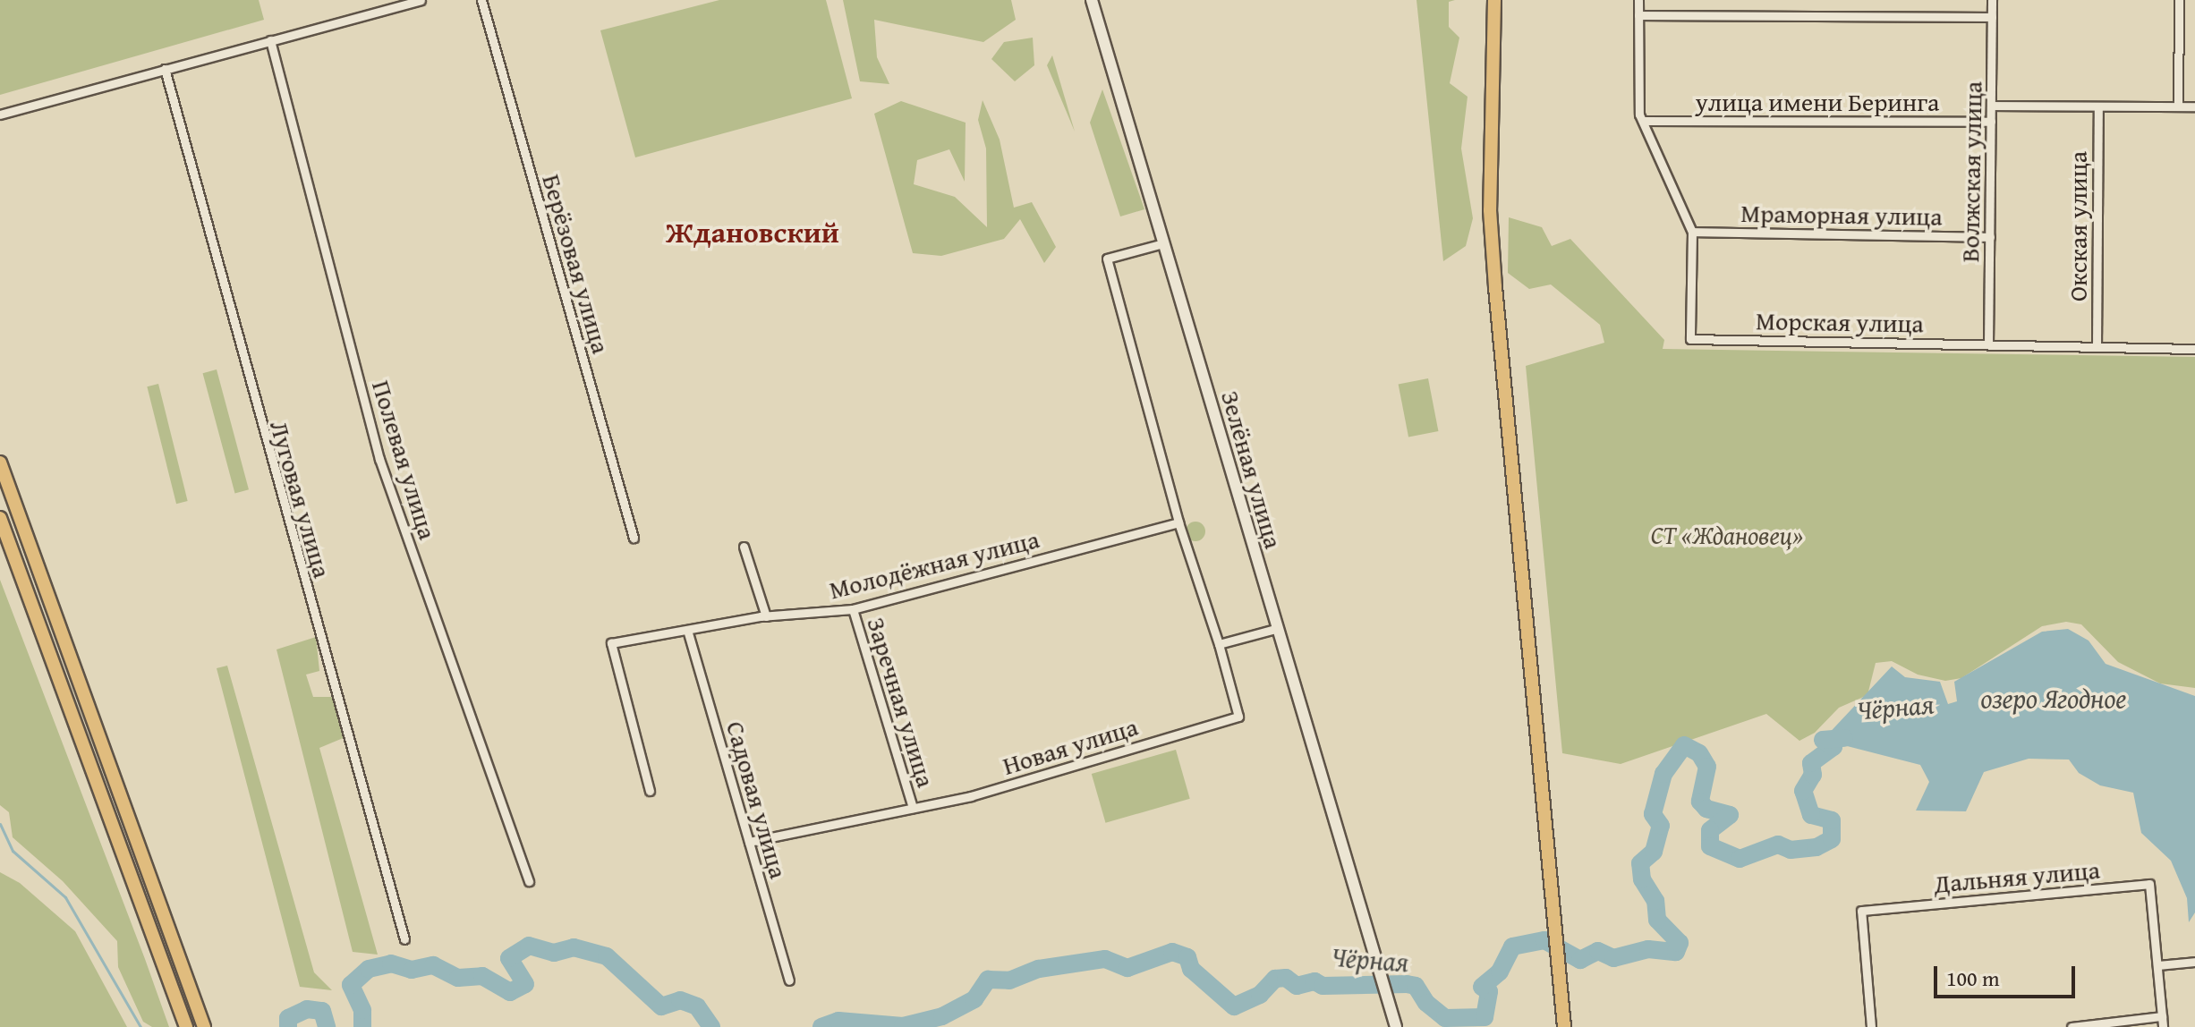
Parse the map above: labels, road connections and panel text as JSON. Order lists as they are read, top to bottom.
{
  "streets": {
    "street": [
      "улица имени Беринга",
      "Волжская улица",
      "Мраморная улица",
      "Окская улица",
      "Берёзовая улица",
      "Морская улица",
      "Полевая улица",
      "Зелёная улица",
      "Луговая улица",
      "Молодёжная улица",
      "Заречная улица",
      "Новая улица",
      "Садовая улица",
      "Дальняя улица"
    ]
  },
  "crossings": [
    ["улица имени Беринга", "Волжская улица"],
    ["Волжская улица", "Мраморная улица"],
    ["Волжская улица", "Морская улица"],
    ["Мраморная улица", "Морская улица"],
    ["Окская улица", "Морская улица"],
    ["Молодёжная улица", "Заречная улица"],
    ["Молодёжная улица", "Садовая улица"],
    ["Заречная улица", "Новая улица"],
    ["Новая улица", "Садовая улица"]
  ],
  "districts": ["Ждановский"],
  "water": ["озеро Ягодное", "Чёрная"],
  "parks": ["СТ «Ждановец»"],
  "scale_bar": "100 m"
}
